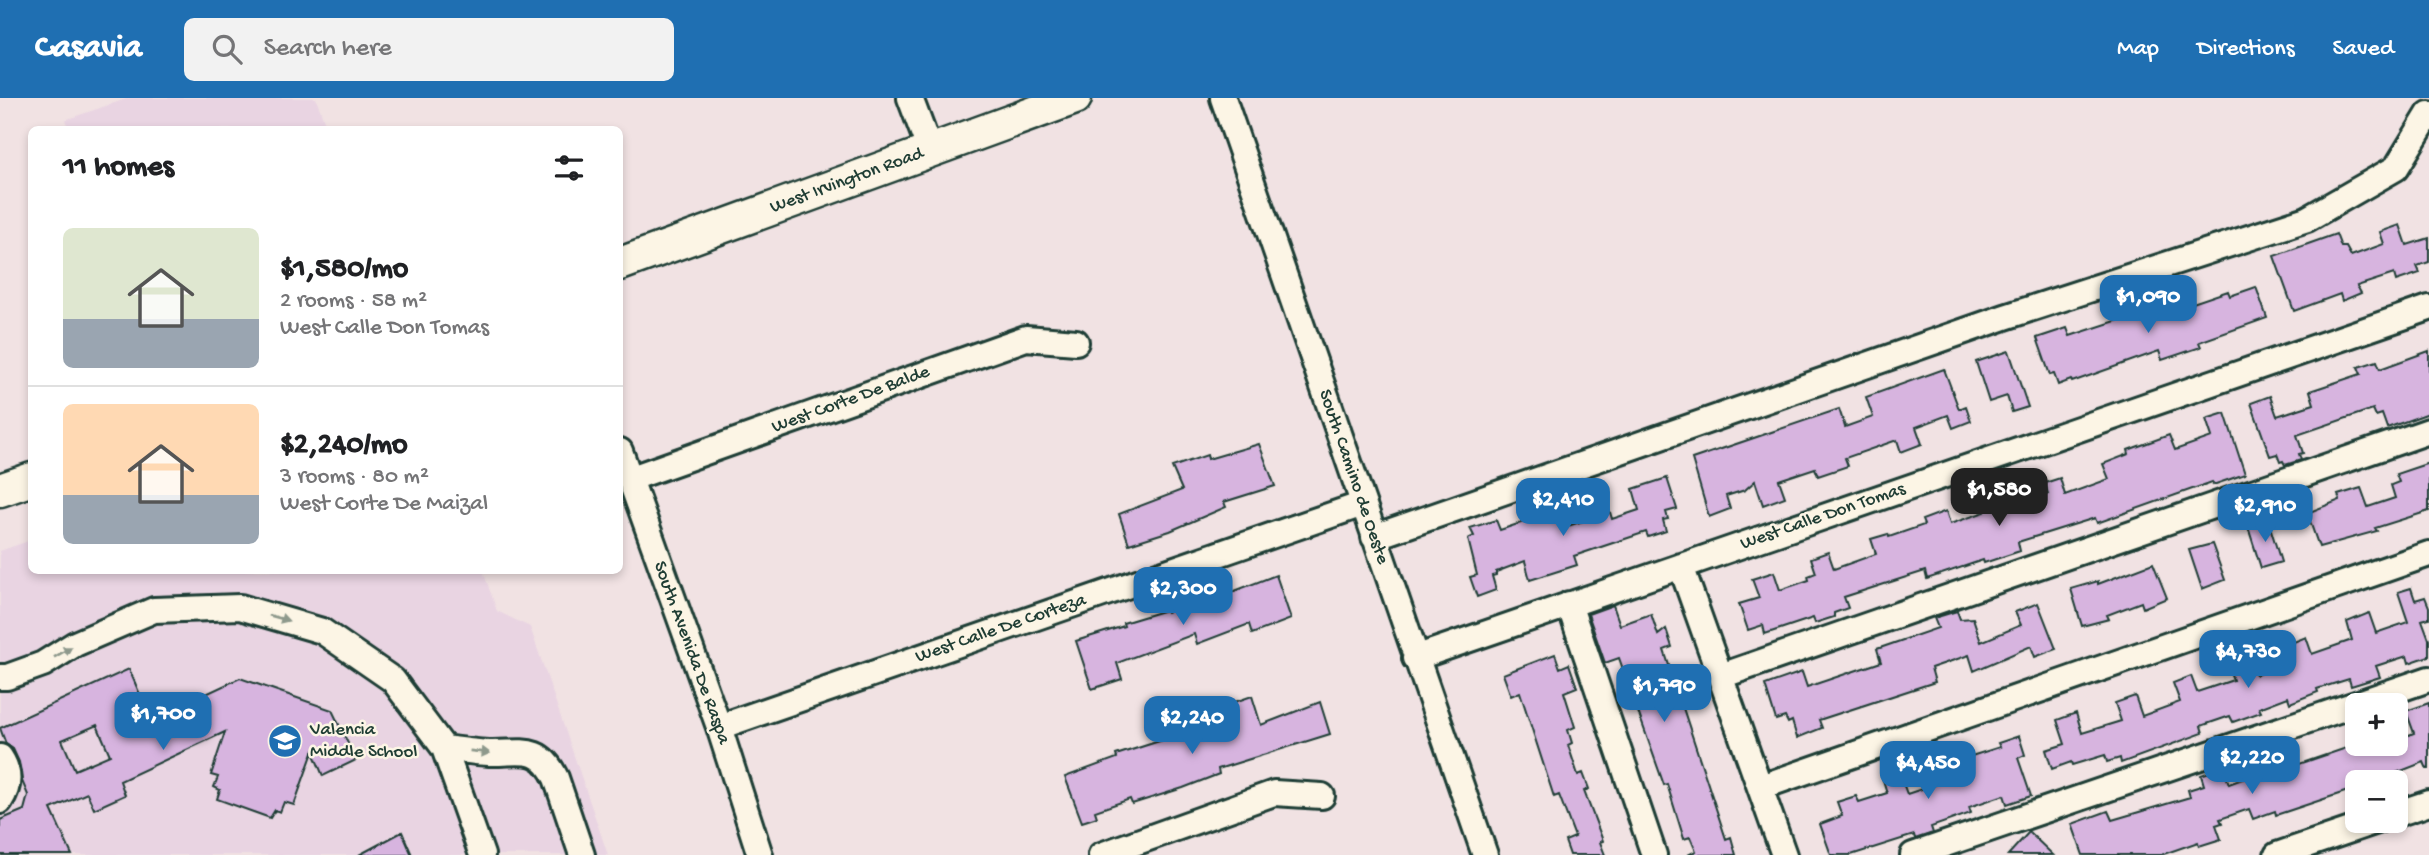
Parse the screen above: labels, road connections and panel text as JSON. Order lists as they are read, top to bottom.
{
  "streets": {
    "main road": ["West Irvington Road"],
    "street": [
      "West Corte De Balde",
      "South Camino de Oeste",
      "West Calle Don Tomas",
      "West Calle De Corteza",
      "South Avenida De Raspa"
    ]
  },
  "crossings": [
    ["West Corte De Balde", "South Avenida De Raspa"],
    ["South Camino de Oeste", "West Calle Don Tomas"],
    ["South Camino de Oeste", "West Calle De Corteza"],
    ["West Calle De Corteza", "South Avenida De Raspa"]
  ],
  "places": {
    "school or university": ["Valencia Middle School"]
  },
  "page": {
    "header": "Casavia",
    "search": "Search here",
    "nav": ["Map", "Directions", "Saved"],
    "heading": "11 homes",
    "list": [
      {
        "name": "$1,580/mo",
        "note": "2 rooms · 58 m² · West Calle Don Tomas"
      },
      {
        "name": "$2,240/mo",
        "note": "3 rooms · 80 m² · West Corte De Maizal"
      }
    ],
    "price": [
      "$1,090",
      "$1,580",
      "$2,410",
      "$2,910",
      "$2,300",
      "$4,730",
      "$1,790",
      "$1,700",
      "$2,240",
      "$2,220",
      "$4,450"
    ],
    "map_buttons": ["+", "−"]
  }
}
